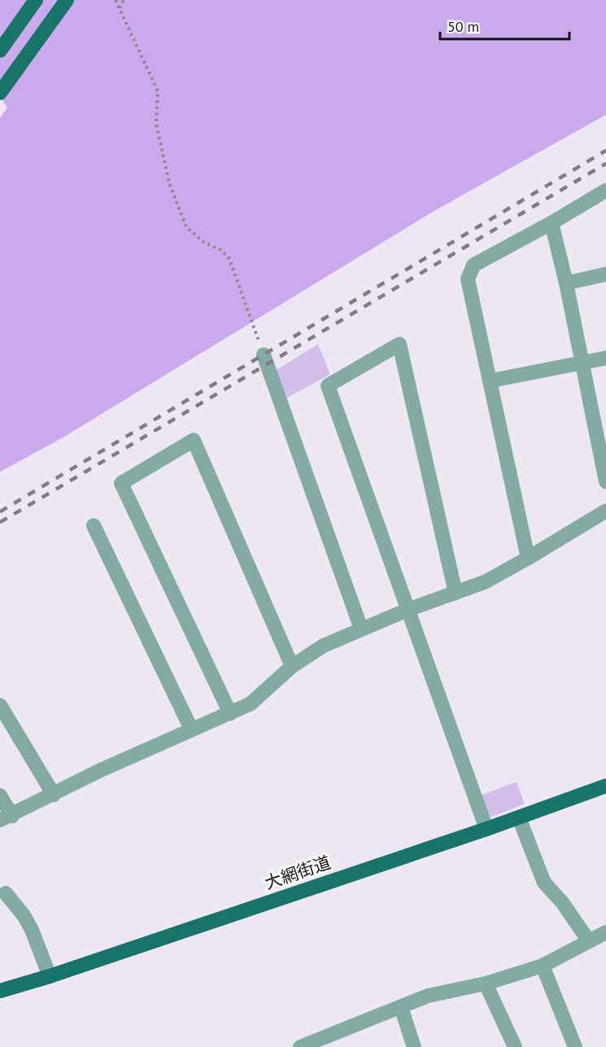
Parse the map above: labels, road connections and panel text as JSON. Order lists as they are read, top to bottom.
{
  "streets": {
    "main road": ["大網街道"]
  },
  "scale_bar": "50 m"
}
